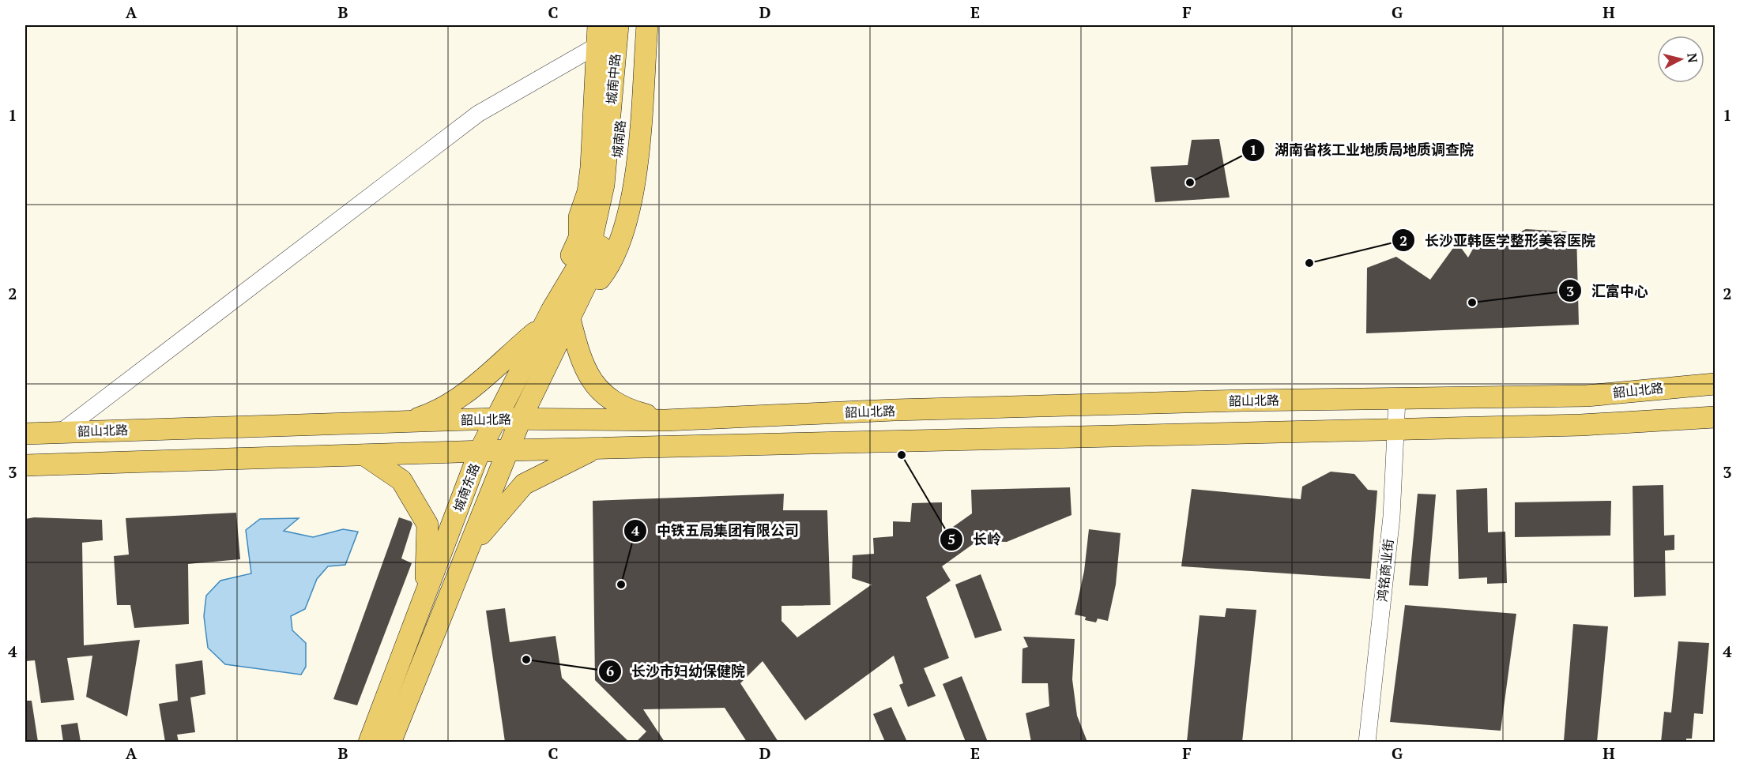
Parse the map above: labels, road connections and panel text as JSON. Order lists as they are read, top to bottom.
{
  "streets": {
    "main road": [
      "城南中路",
      "城南路",
      "韶山北路",
      "城南东路"
    ],
    "street": ["鸿铭商业街"]
  },
  "crossings": [
    ["城南中路", "城南路"],
    ["城南中路", "城南东路"],
    ["城南路", "城南东路"],
    ["韶山北路", "城南东路"],
    ["韶山北路", "鸿铭商业街"]
  ],
  "places": [
    "湖南省核工业地质局地质调查院",
    "长沙亚韩医学整形美容医院",
    "汇富中心",
    "长岭",
    "中铁五局集团有限公司",
    "长沙市妇幼保健院"
  ],
  "north": "right",
  "grid": {
    "columns": [
      "A",
      "B",
      "C",
      "D",
      "E",
      "F",
      "G",
      "H"
    ],
    "rows": [
      "1",
      "2",
      "3",
      "4"
    ]
  }
}
